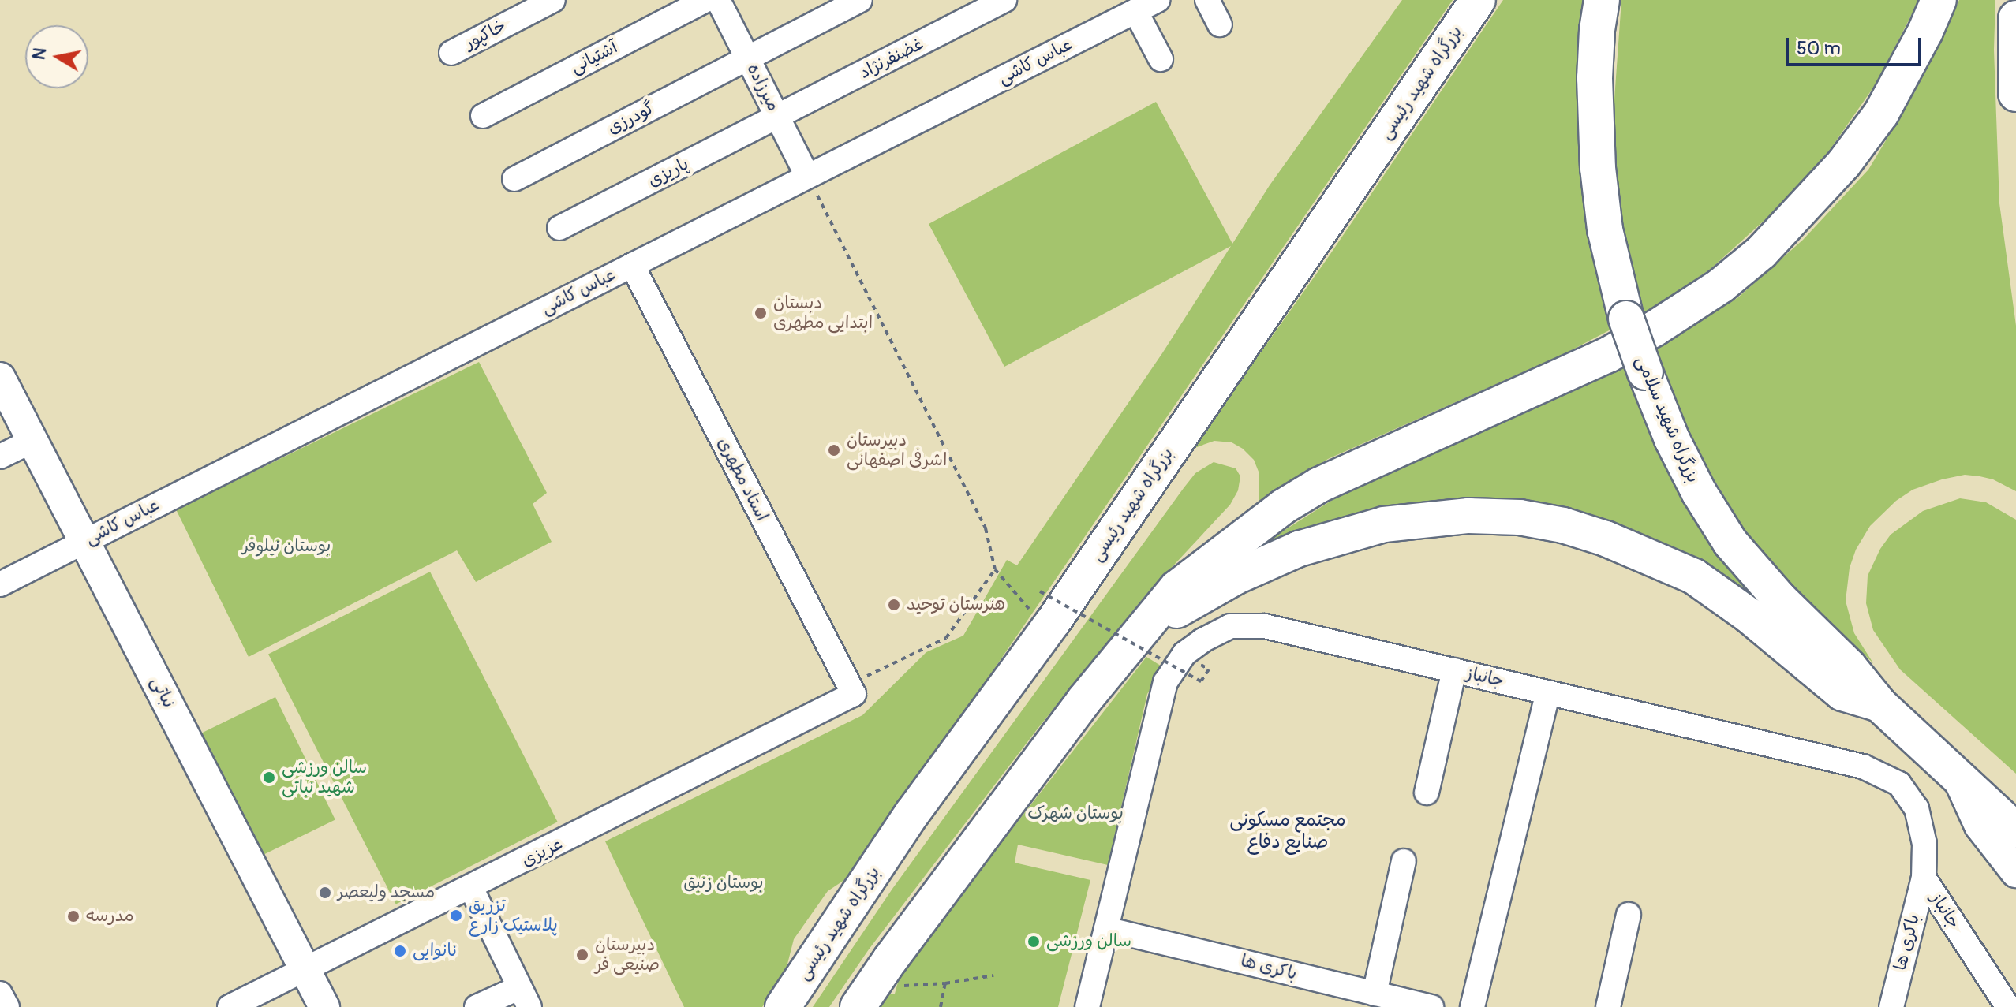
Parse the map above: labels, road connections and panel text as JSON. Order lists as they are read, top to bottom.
{
  "streets": {
    "highway": ["بزرگراه شهید رئیسی", "بزرگراه شهید سلامی"],
    "main road": ["نباتی"],
    "street": [
      "خاکپور",
      "آشتیانی",
      "غضنفرنژاد",
      "عباس کاشی",
      "میرزاده",
      "گودرزی",
      "پاریزی",
      "استاد مطهری",
      "جانباز",
      "عزیزی",
      "باکری ها"
    ]
  },
  "crossings": [
    ["غضنفرنژاد", "میرزاده"],
    ["غضنفرنژاد", "پاریزی"],
    ["عباس کاشی", "میرزاده"],
    ["عباس کاشی", "استاد مطهری"],
    ["عباس کاشی", "نباتی"],
    ["میرزاده", "گودرزی"],
    ["میرزاده", "پاریزی"],
    ["استاد مطهری", "عزیزی"],
    ["جانباز", "باکری ها"],
    ["نباتی", "عزیزی"]
  ],
  "districts": ["مجتمع مسکونی صنایع دفاع"],
  "parks": ["بوستان نیلوفر", "بوستان شهرک", "بوستان زنبق"],
  "places": [
    "دبستان ابتدایی مطهری",
    "دبیرستان اشرفی اصفهانی",
    "هنرستان توحید",
    "سالن ورزشی شهید نباتی",
    "مسجد ولیعصر",
    "تزریق پلاستیک زارع",
    "مدرسه",
    "سالن ورزشی",
    "نانوایی",
    "دبیرستان صنیعی فر"
  ],
  "scale_bar": "50 m",
  "north": "left"
}
